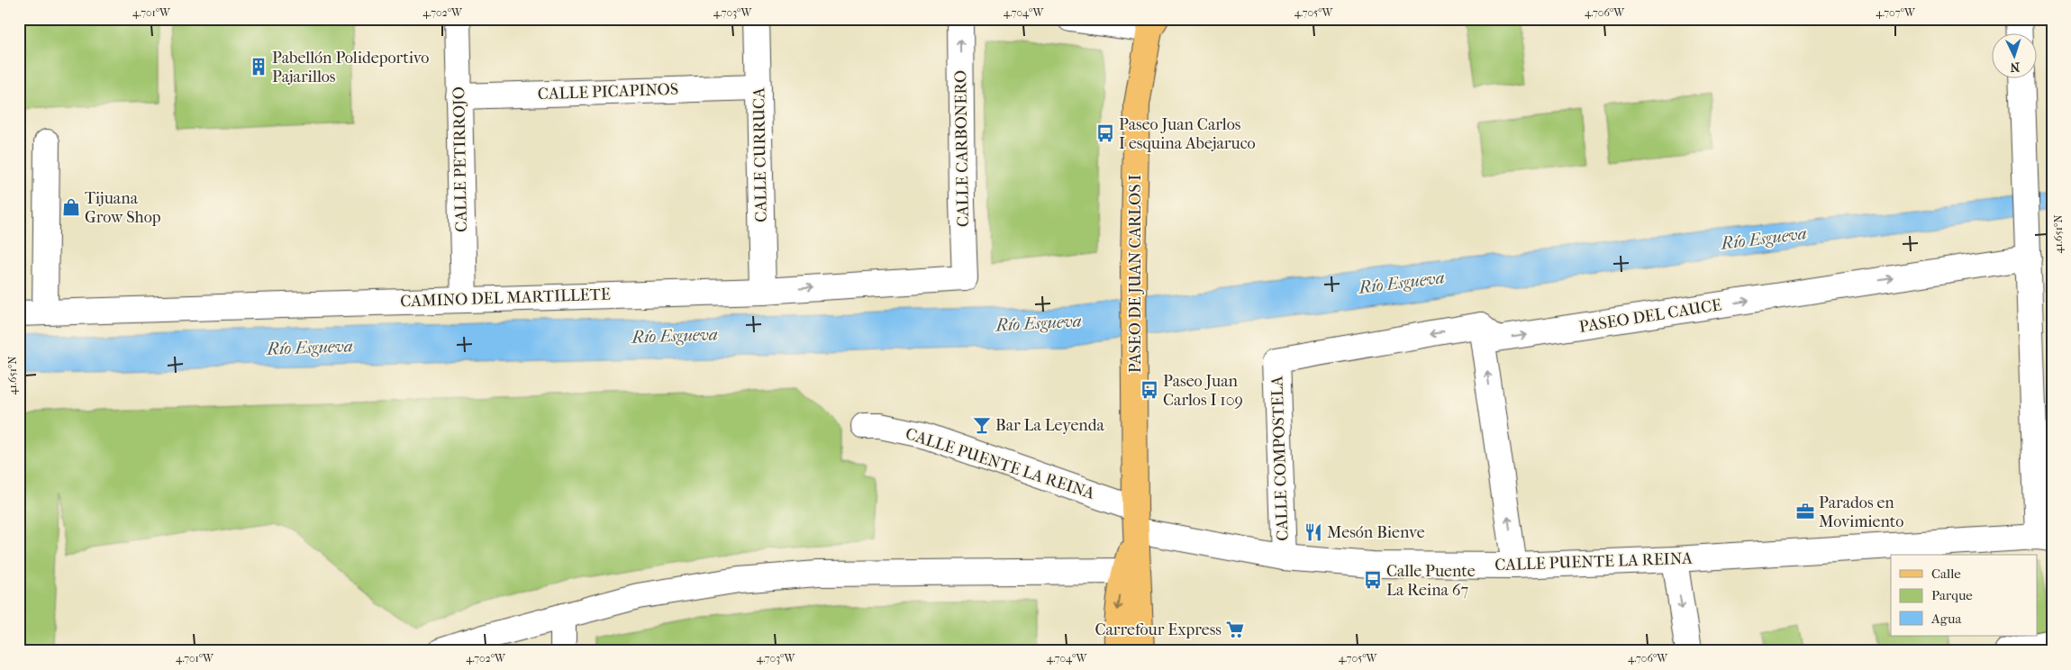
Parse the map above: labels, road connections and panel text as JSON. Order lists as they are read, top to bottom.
{
  "streets": {
    "main road": ["PASEO DE JUAN CARLOS I"],
    "street": [
      "CALLE PICAPINOS",
      "CALLE CARBONERO",
      "CALLE CURRUCA",
      "CALLE PETIRROJO",
      "CAMINO DEL MARTILLETE",
      "PASEO DEL CAUCE",
      "CALLE COMPOSTELA",
      "CALLE PUENTE LA REINA"
    ]
  },
  "crossings": [
    ["CALLE PICAPINOS", "CALLE CURRUCA"],
    ["CALLE PICAPINOS", "CALLE PETIRROJO"],
    ["CALLE CARBONERO", "CAMINO DEL MARTILLETE"],
    ["CALLE CURRUCA", "CAMINO DEL MARTILLETE"],
    ["CALLE PETIRROJO", "CAMINO DEL MARTILLETE"],
    ["PASEO DE JUAN CARLOS I", "CALLE PUENTE LA REINA"],
    ["PASEO DEL CAUCE", "CALLE COMPOSTELA"],
    ["CALLE COMPOSTELA", "CALLE PUENTE LA REINA"]
  ],
  "one_way": ["CALLE CARBONERO", "PASEO DEL CAUCE"],
  "water": ["Río Esgueva"],
  "places": {
    "building": ["Pabellón Polideportivo Pajarillos"],
    "bus stop": ["Paseo Juan Carlos I esquina Abejaruco", "Paseo Juan Carlos I 109", "Calle Puente La Reina 67"],
    "shop": ["Tijuana Grow Shop"],
    "bar": ["Bar La Leyenda"],
    "office": ["Parados en Movimiento"],
    "restaurant": ["Mesón Bienve"],
    "supermarket": ["Carrefour Express"]
  },
  "legend": ["Calle", "Parque", "Agua"],
  "north": "bottom",
  "coordinates": [
    "4.701°W",
    "4.702°W",
    "4.703°W",
    "4.704°W",
    "4.705°W",
    "4.706°W",
    "4.707°W",
    "41.651°N"
  ]
}
